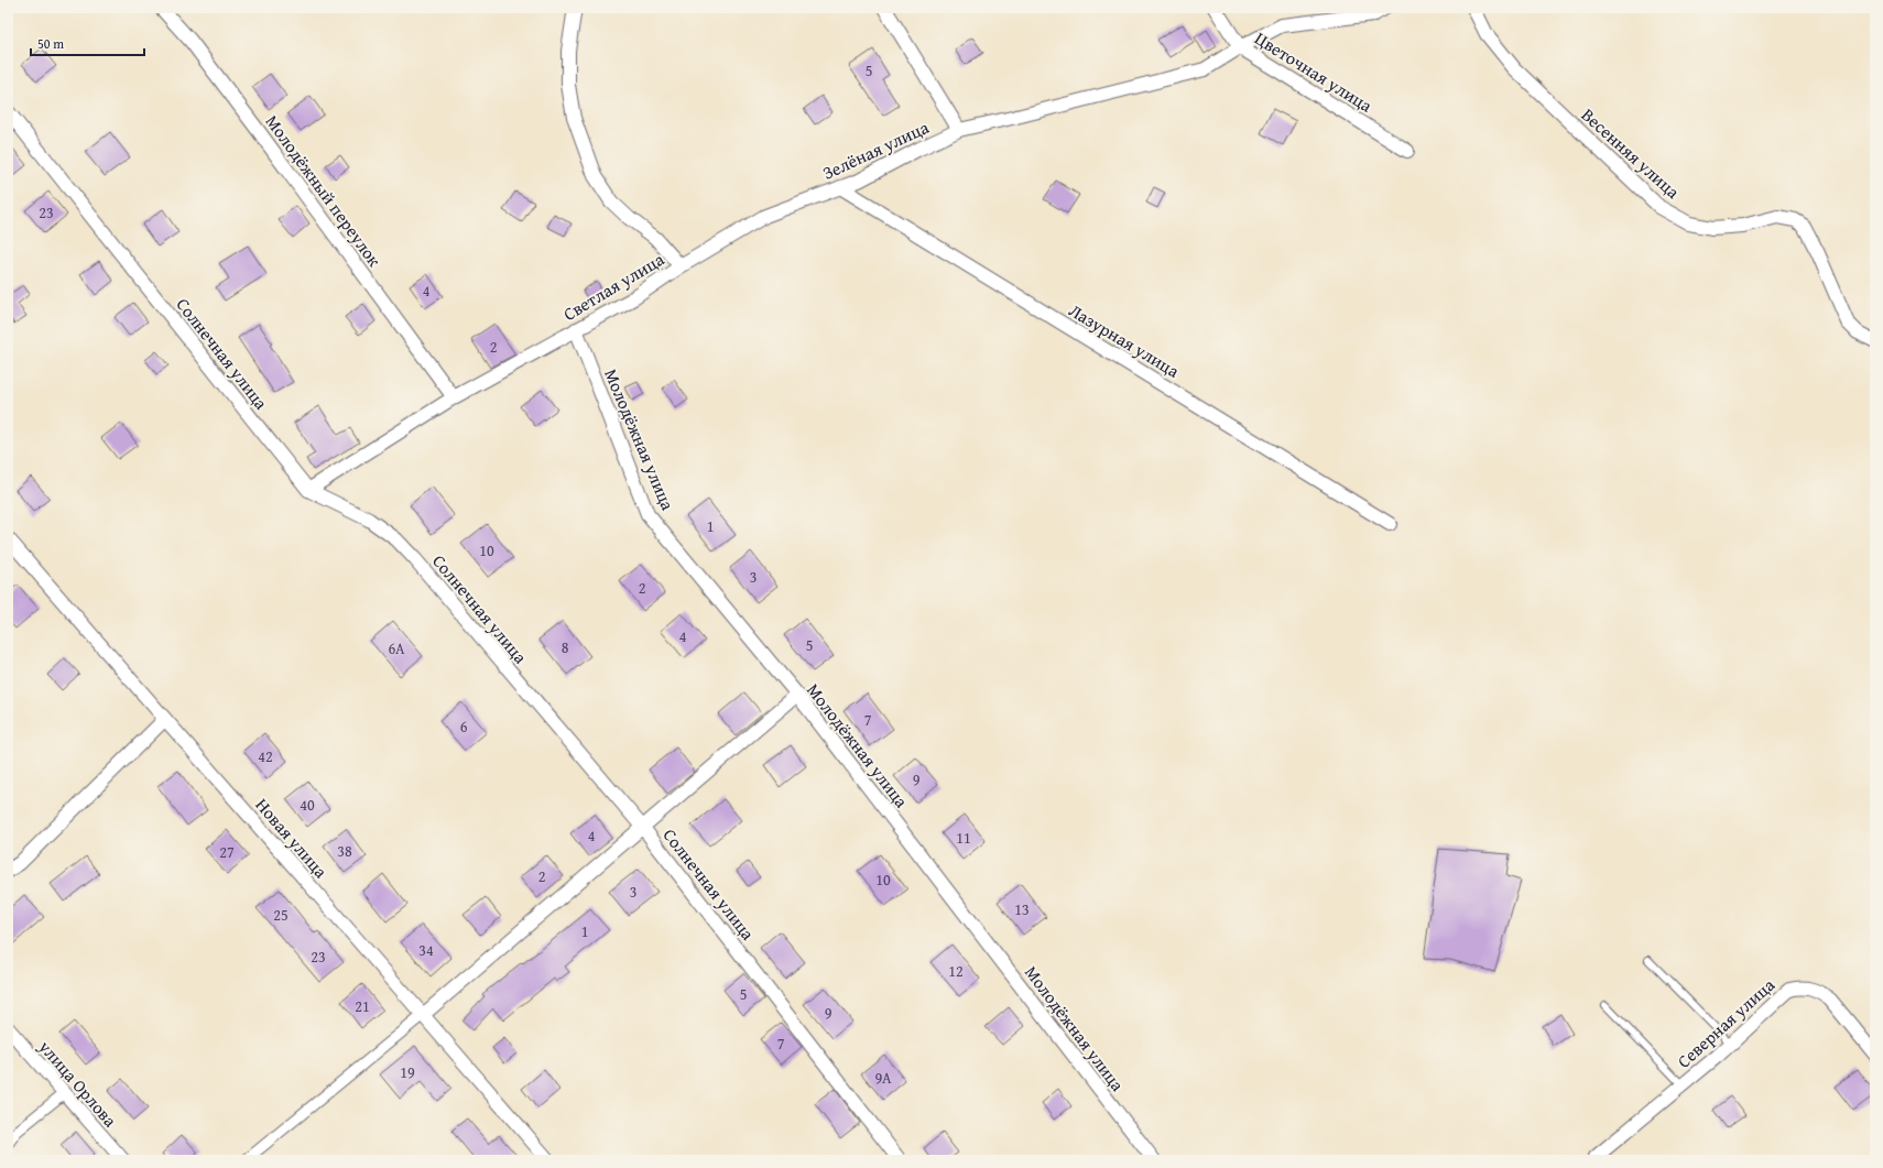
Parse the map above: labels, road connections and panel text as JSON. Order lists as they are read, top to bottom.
{
  "streets": {
    "street": [
      "Цветочная улица",
      "Зелёная улица",
      "Весенняя улица",
      "Молодёжный переулок",
      "Светлая улица",
      "Лазурная улица",
      "Солнечная улица",
      "Молодёжная улица",
      "Новая улица",
      "Северная улица",
      "улица Орлова"
    ]
  },
  "crossings": [
    ["Зелёная улица", "Светлая улица"],
    ["Зелёная улица", "Лазурная улица"],
    ["Молодёжный переулок", "Светлая улица"],
    ["Светлая улица", "Солнечная улица"],
    ["Светлая улица", "Молодёжная улица"]
  ],
  "house_numbers": [
    "5",
    "23",
    "4",
    "2",
    "1",
    "10",
    "3",
    "2",
    "4",
    "5",
    "8",
    "6А",
    "7",
    "6",
    "42",
    "9",
    "40",
    "4",
    "11",
    "38",
    "27",
    "2",
    "10",
    "3",
    "13",
    "25",
    "1",
    "34",
    "23",
    "12",
    "5",
    "21",
    "9",
    "7",
    "19",
    "9А"
  ],
  "scale_bar": "50 m"
}
